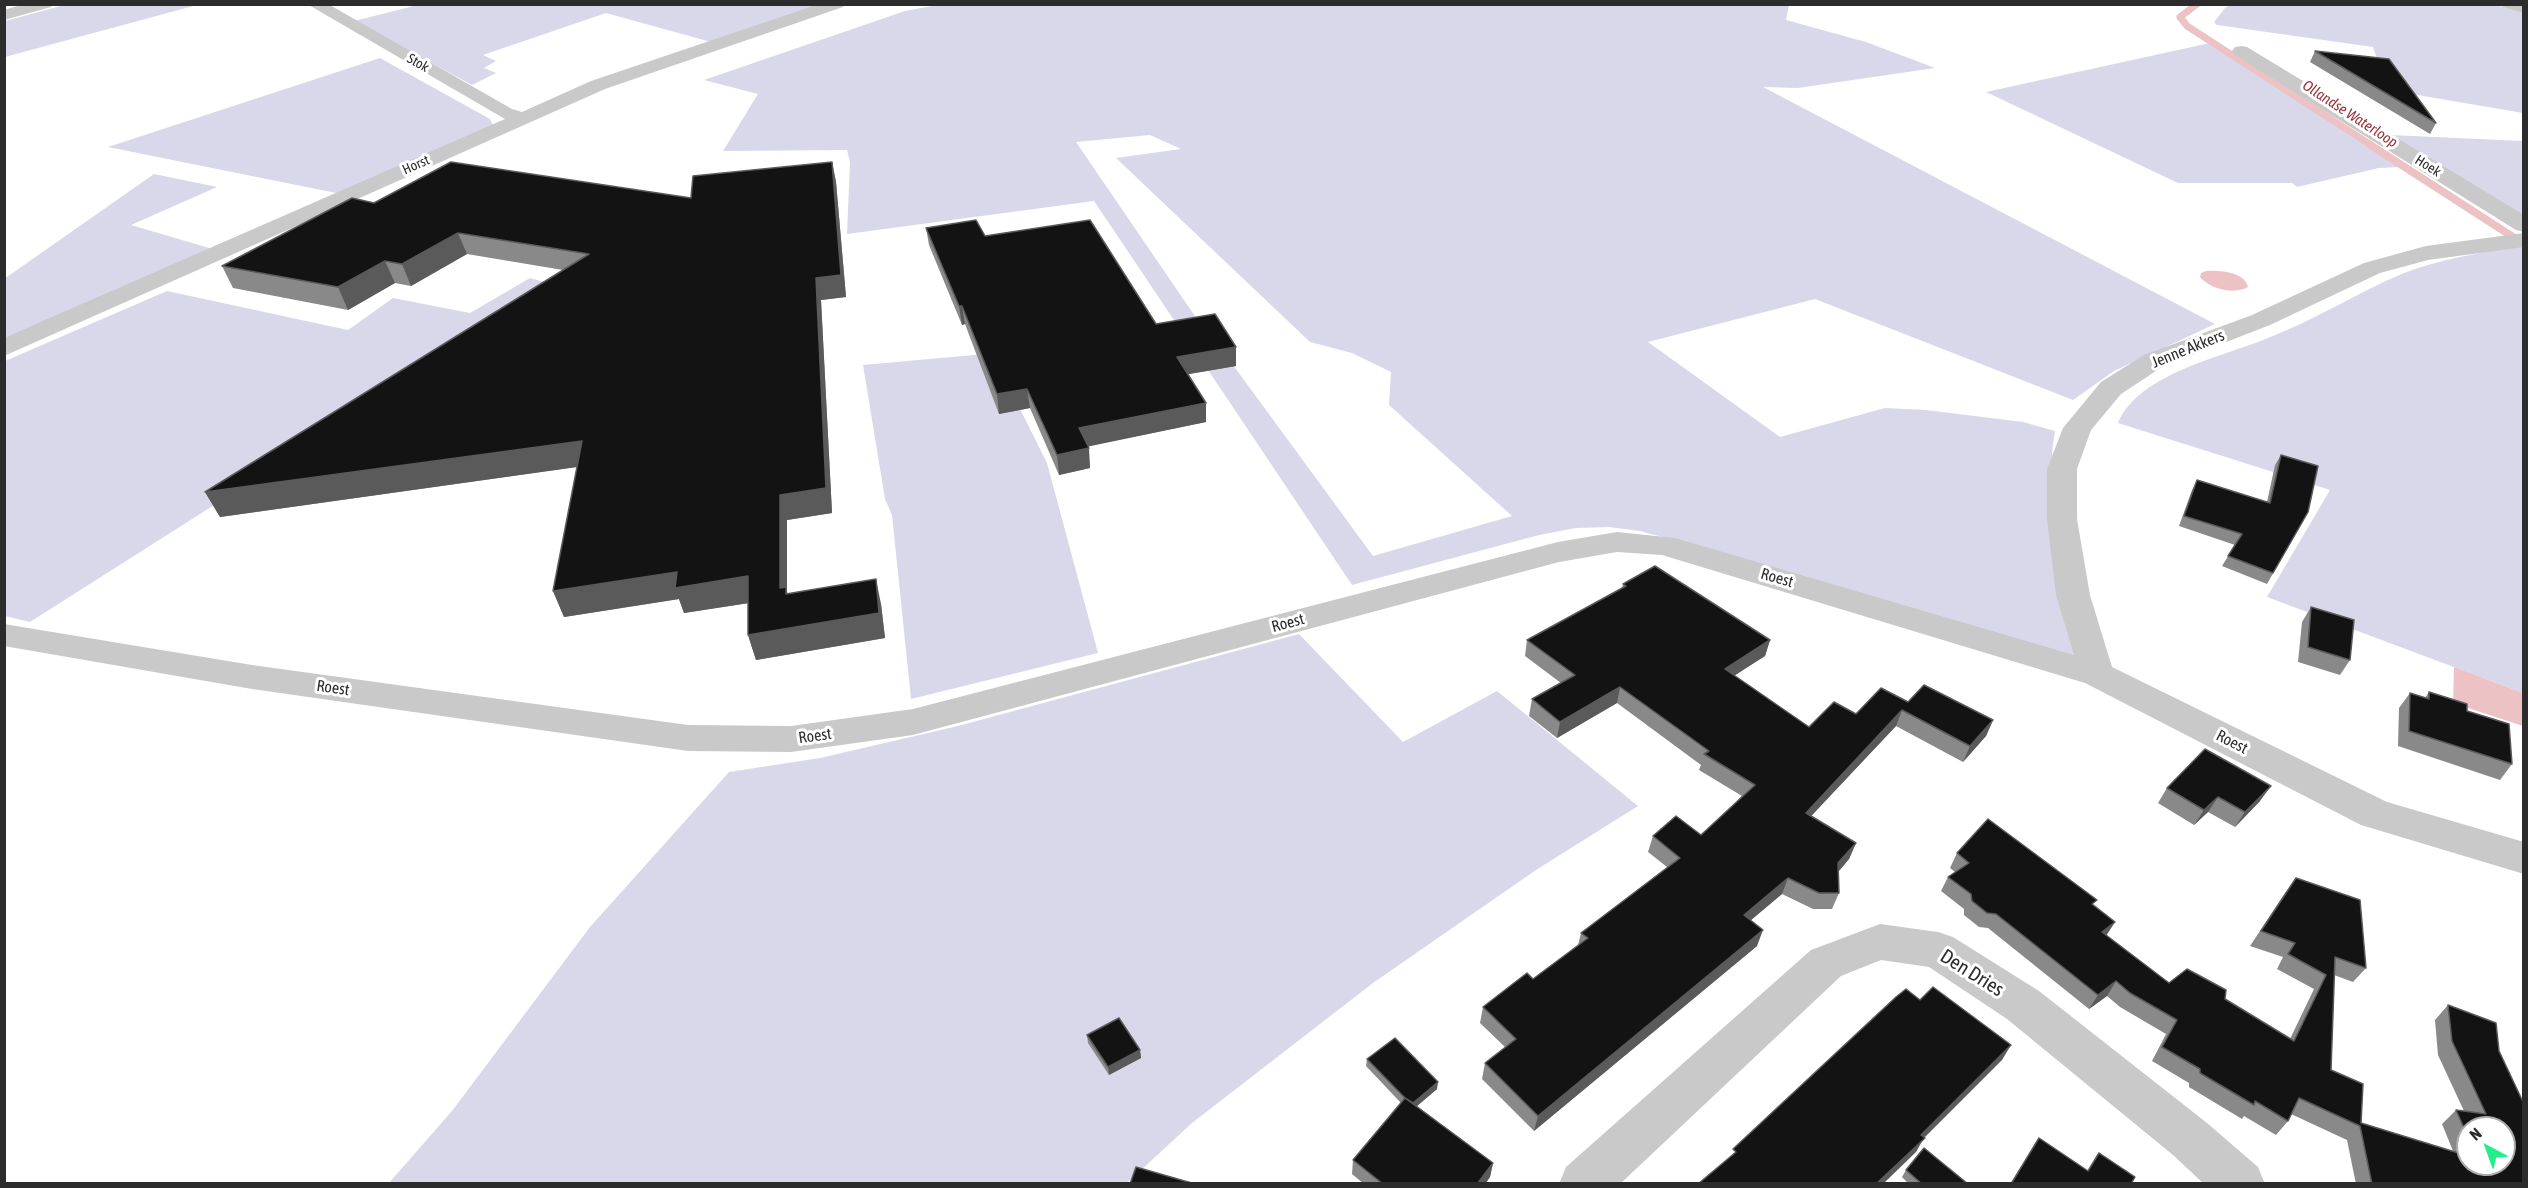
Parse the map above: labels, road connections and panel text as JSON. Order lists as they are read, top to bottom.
{
  "streets": {
    "street": [
      "Stok",
      "Horst",
      "Hoek",
      "Jenne Akkers",
      "Roest",
      "Den Dries"
    ]
  },
  "crossings": [
    ["Stok", "Horst"],
    ["Jenne Akkers", "Roest"]
  ],
  "water": ["Ollandse Waterloop"],
  "north": "top left"
}
